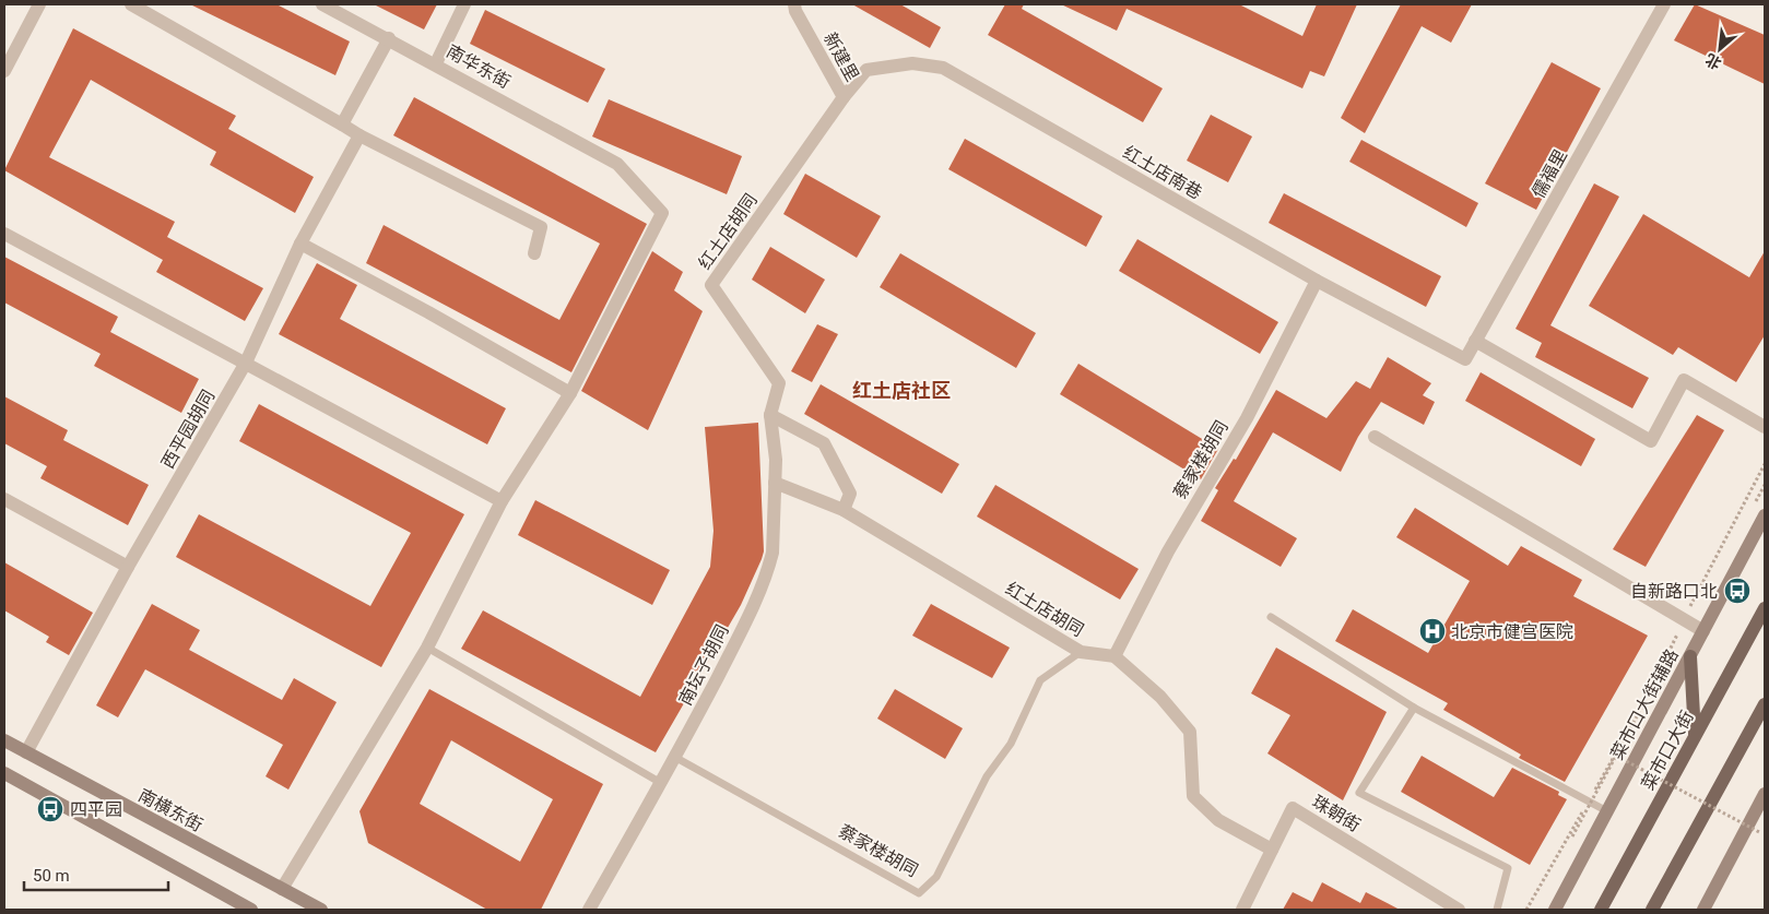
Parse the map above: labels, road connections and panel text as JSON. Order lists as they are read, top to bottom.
{
  "streets": {
    "main road": ["菜市口大街辅路", "菜市口大街", "南横东街"],
    "street": [
      "新建里",
      "南华东街",
      "红土店南巷",
      "儒福里",
      "红土店胡同",
      "西平园胡同",
      "蔡家楼胡同",
      "南坛子胡同",
      "珠朝街"
    ]
  },
  "crossings": [
    ["新建里", "红土店南巷"],
    ["新建里", "红土店胡同"],
    ["红土店南巷", "儒福里"],
    ["红土店南巷", "红土店胡同"],
    ["红土店南巷", "蔡家楼胡同"],
    ["红土店胡同", "蔡家楼胡同"],
    ["红土店胡同", "南坛子胡同"],
    ["西平园胡同", "南横东街"],
    ["蔡家楼胡同", "南坛子胡同"]
  ],
  "districts": ["红土店社区"],
  "places": {
    "bus stop": ["自新路口北", "四平园"],
    "hospital": ["北京市健宫医院"]
  },
  "scale_bar": "50 m",
  "north": "bottom left"
}
